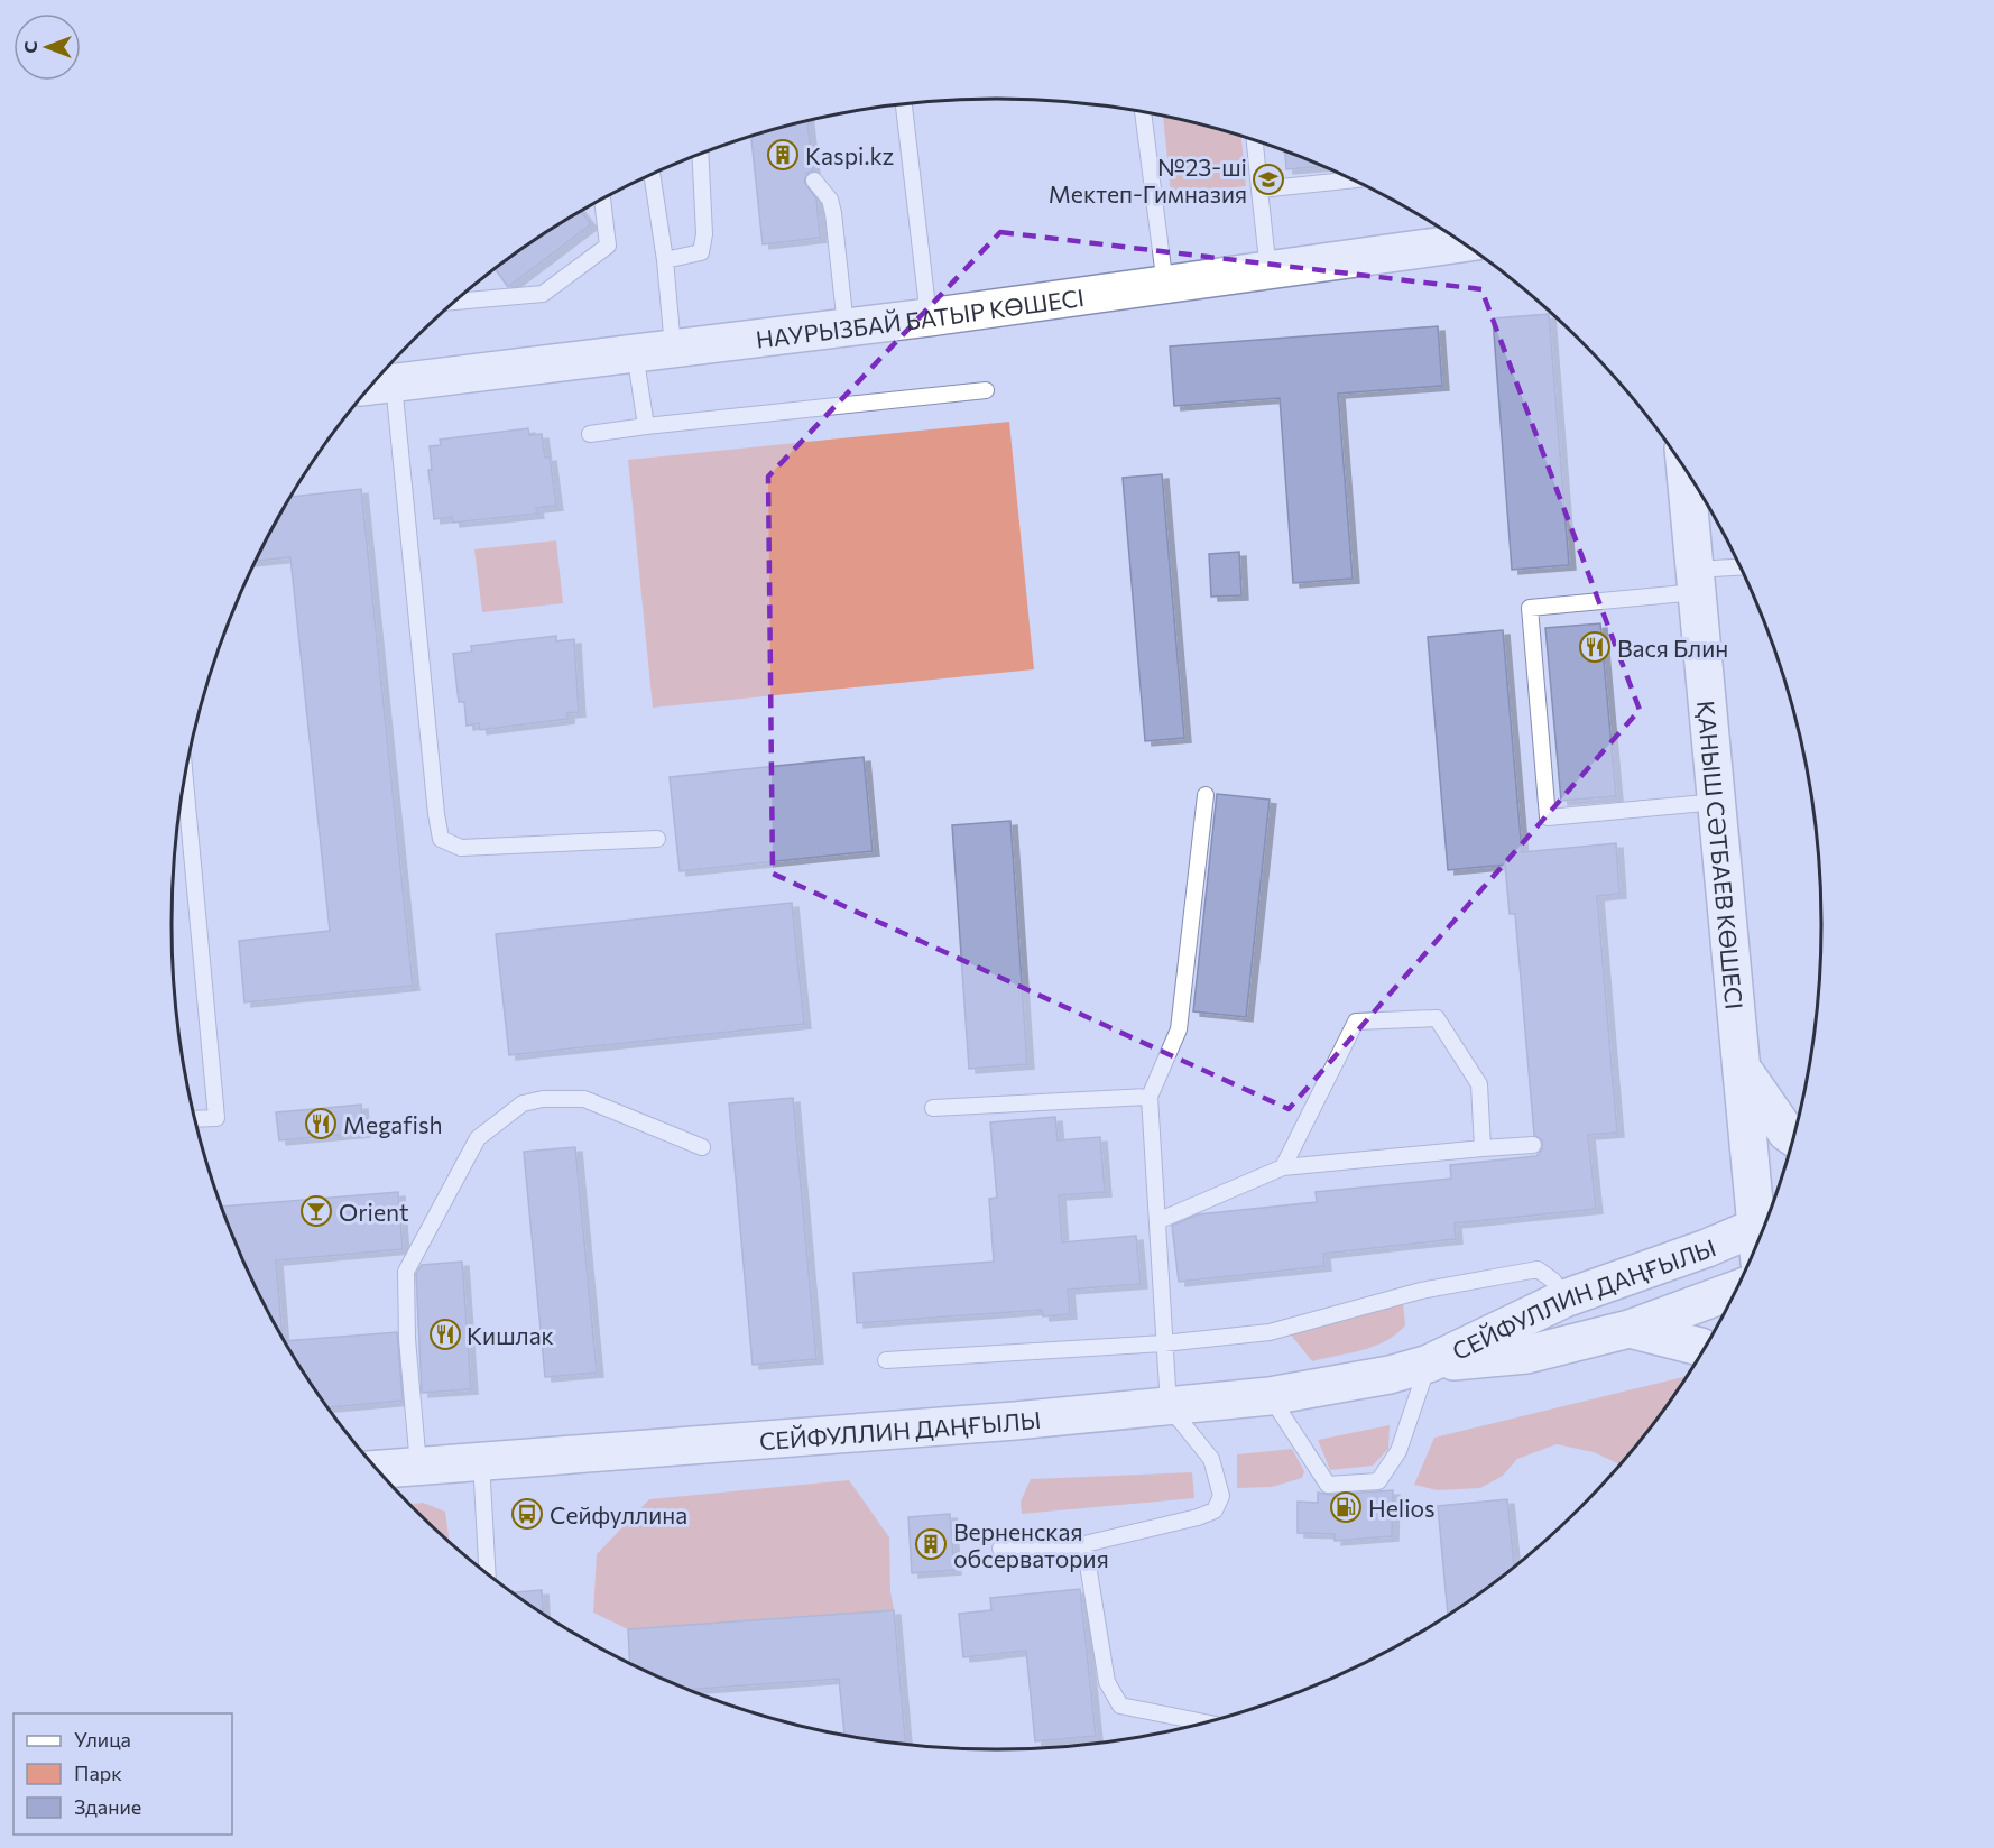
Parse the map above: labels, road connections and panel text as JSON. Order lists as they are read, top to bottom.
{
  "streets": {
    "main road": ["НАУРЫЗБАЙ БАТЫР КӨШЕСІ", "ҚАНЫШ СӘТБАЕВ КӨШЕСІ", "СЕЙФУЛЛИН ДАҢҒЫЛЫ"]
  },
  "places": {
    "building": ["Kaspi.kz", "Верненская обсерватория"],
    "school or university": ["№23-ші Мектеп-Гимназия"],
    "restaurant": ["Вася Блин", "Megafish", "Кишлак"],
    "bar": ["Orient"],
    "fuel station": ["Helios"],
    "bus stop": ["Сейфуллина"]
  },
  "legend": ["Улица", "Парк", "Здание"],
  "north": "left"
}
